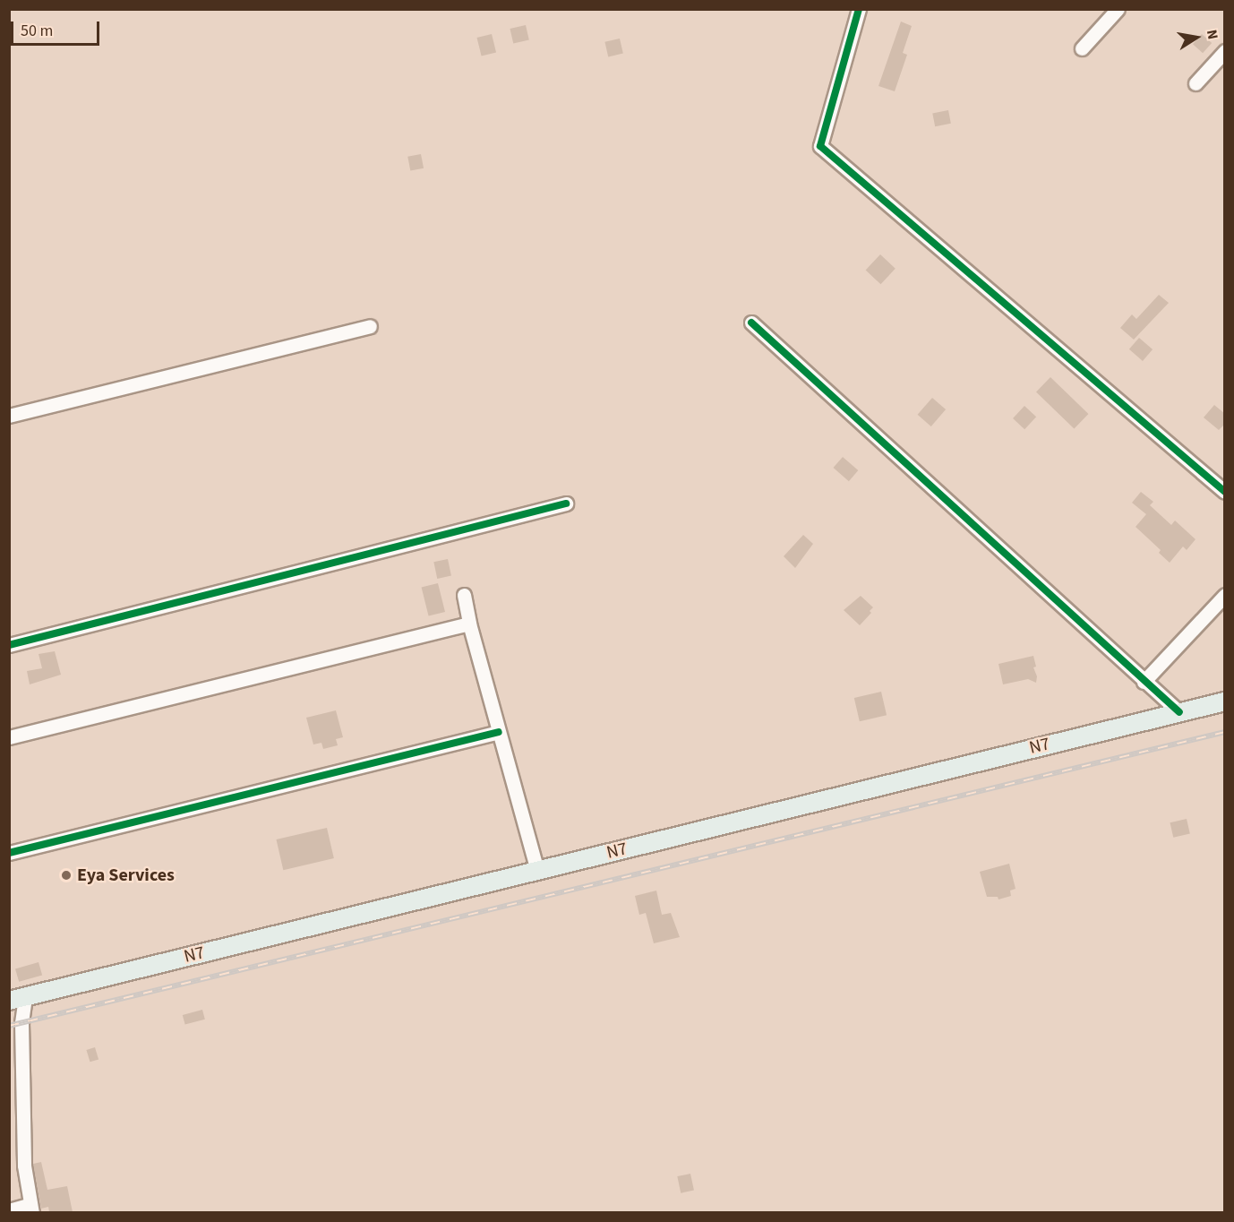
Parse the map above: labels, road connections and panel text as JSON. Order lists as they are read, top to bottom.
{
  "streets": {
    "main road": ["N7"]
  },
  "places": ["Eya Services"],
  "scale_bar": "50 m",
  "north": "right"
}
